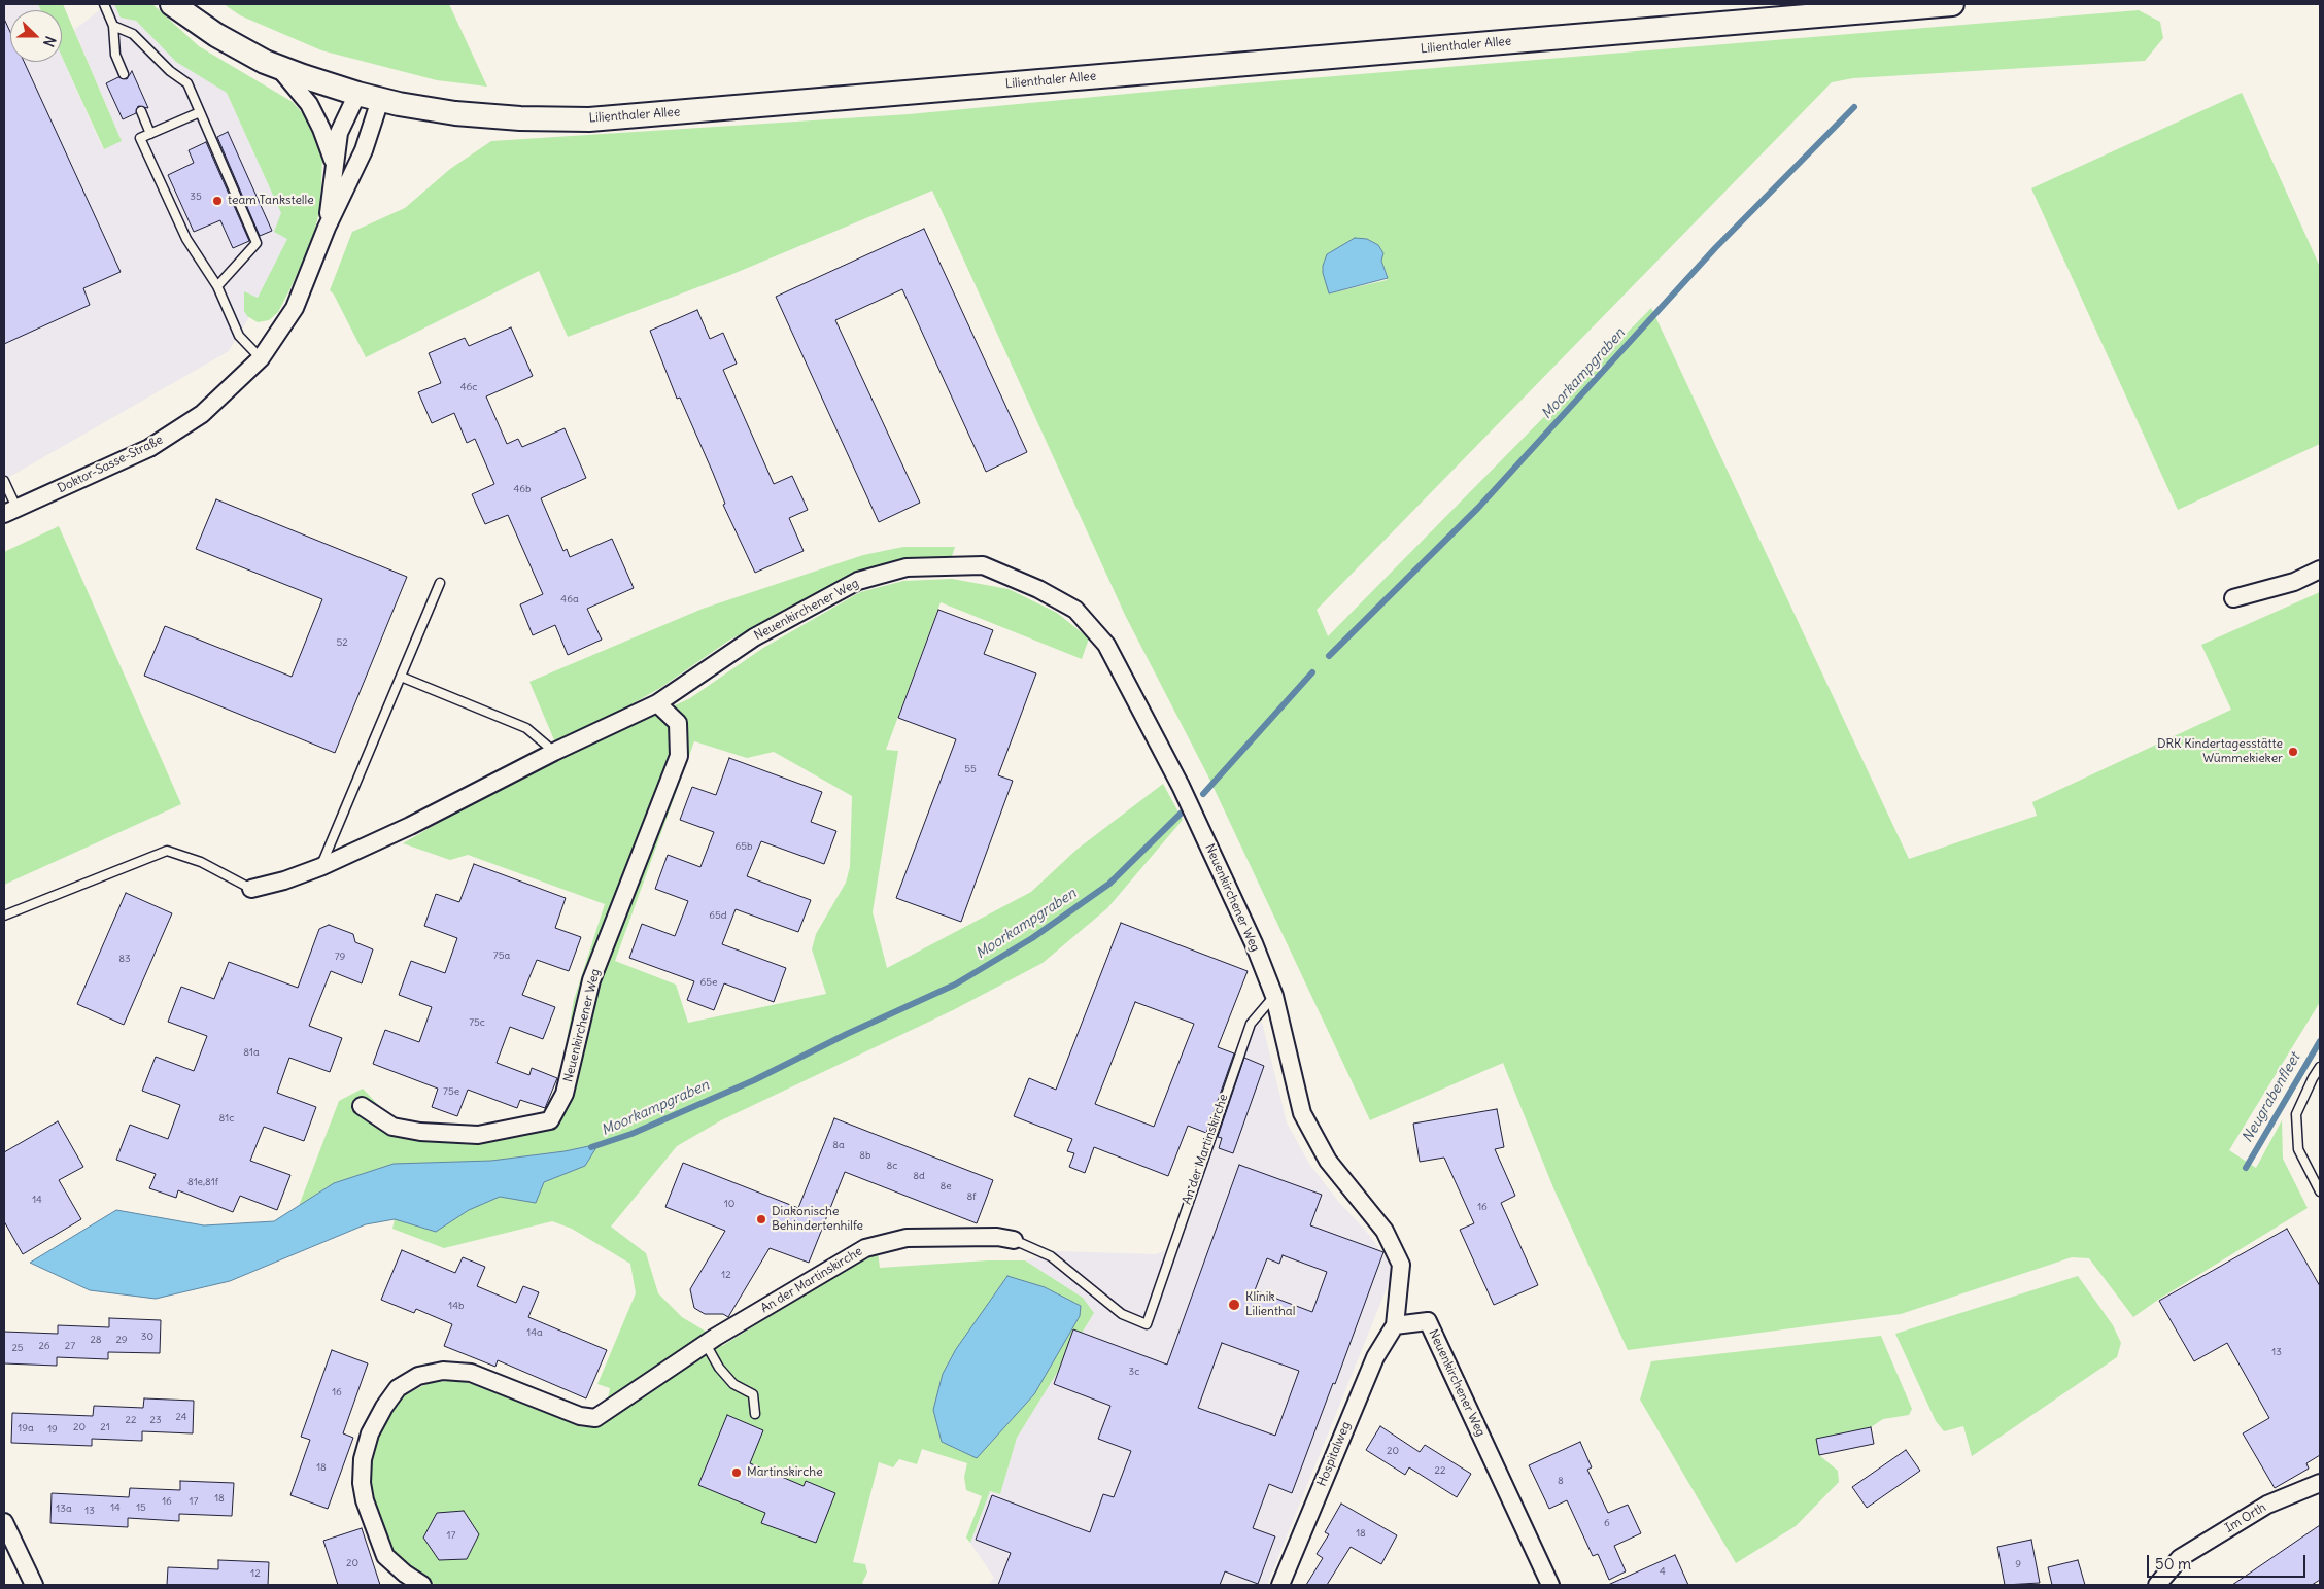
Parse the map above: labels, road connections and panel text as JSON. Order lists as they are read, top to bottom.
{
  "streets": {
    "main road": ["Lilienthaler Allee"],
    "street": [
      "Doktor-Sasse-Straße",
      "Neuenkirchener Weg",
      "An der Martinskirche",
      "Hospitalweg",
      "Im Orth"
    ]
  },
  "crossings": [
    ["Lilienthaler Allee", "Doktor-Sasse-Straße"],
    ["Neuenkirchener Weg", "An der Martinskirche"],
    ["Neuenkirchener Weg", "Hospitalweg"]
  ],
  "water": ["Moorkampgraben", "Neugrabenfleet"],
  "places": [
    "team Tankstelle",
    "DRK Kindertagesstätte Wümmekieker",
    "Diakonische Behindertenhilfe",
    "Klinik Lilienthal",
    "Martinskirche"
  ],
  "house_numbers": [
    "35",
    "46c",
    "46b",
    "46a",
    "52",
    "55",
    "65b",
    "65d",
    "75a",
    "79",
    "83",
    "65e",
    "75c",
    "81a",
    "75e",
    "81c",
    "8a",
    "8b",
    "8c",
    "8d",
    "81e,81f",
    "8e",
    "8f",
    "14",
    "10",
    "16",
    "12",
    "14b",
    "14a",
    "30",
    "28",
    "29",
    "26",
    "27",
    "25",
    "13",
    "3c",
    "16",
    "24",
    "22",
    "23",
    "20",
    "21",
    "19a",
    "19",
    "20",
    "18",
    "22",
    "8",
    "18",
    "16",
    "17",
    "14",
    "15",
    "13a",
    "13",
    "6",
    "18",
    "17",
    "20",
    "9",
    "4",
    "12"
  ],
  "scale_bar": "50 m",
  "north": "right"
}
